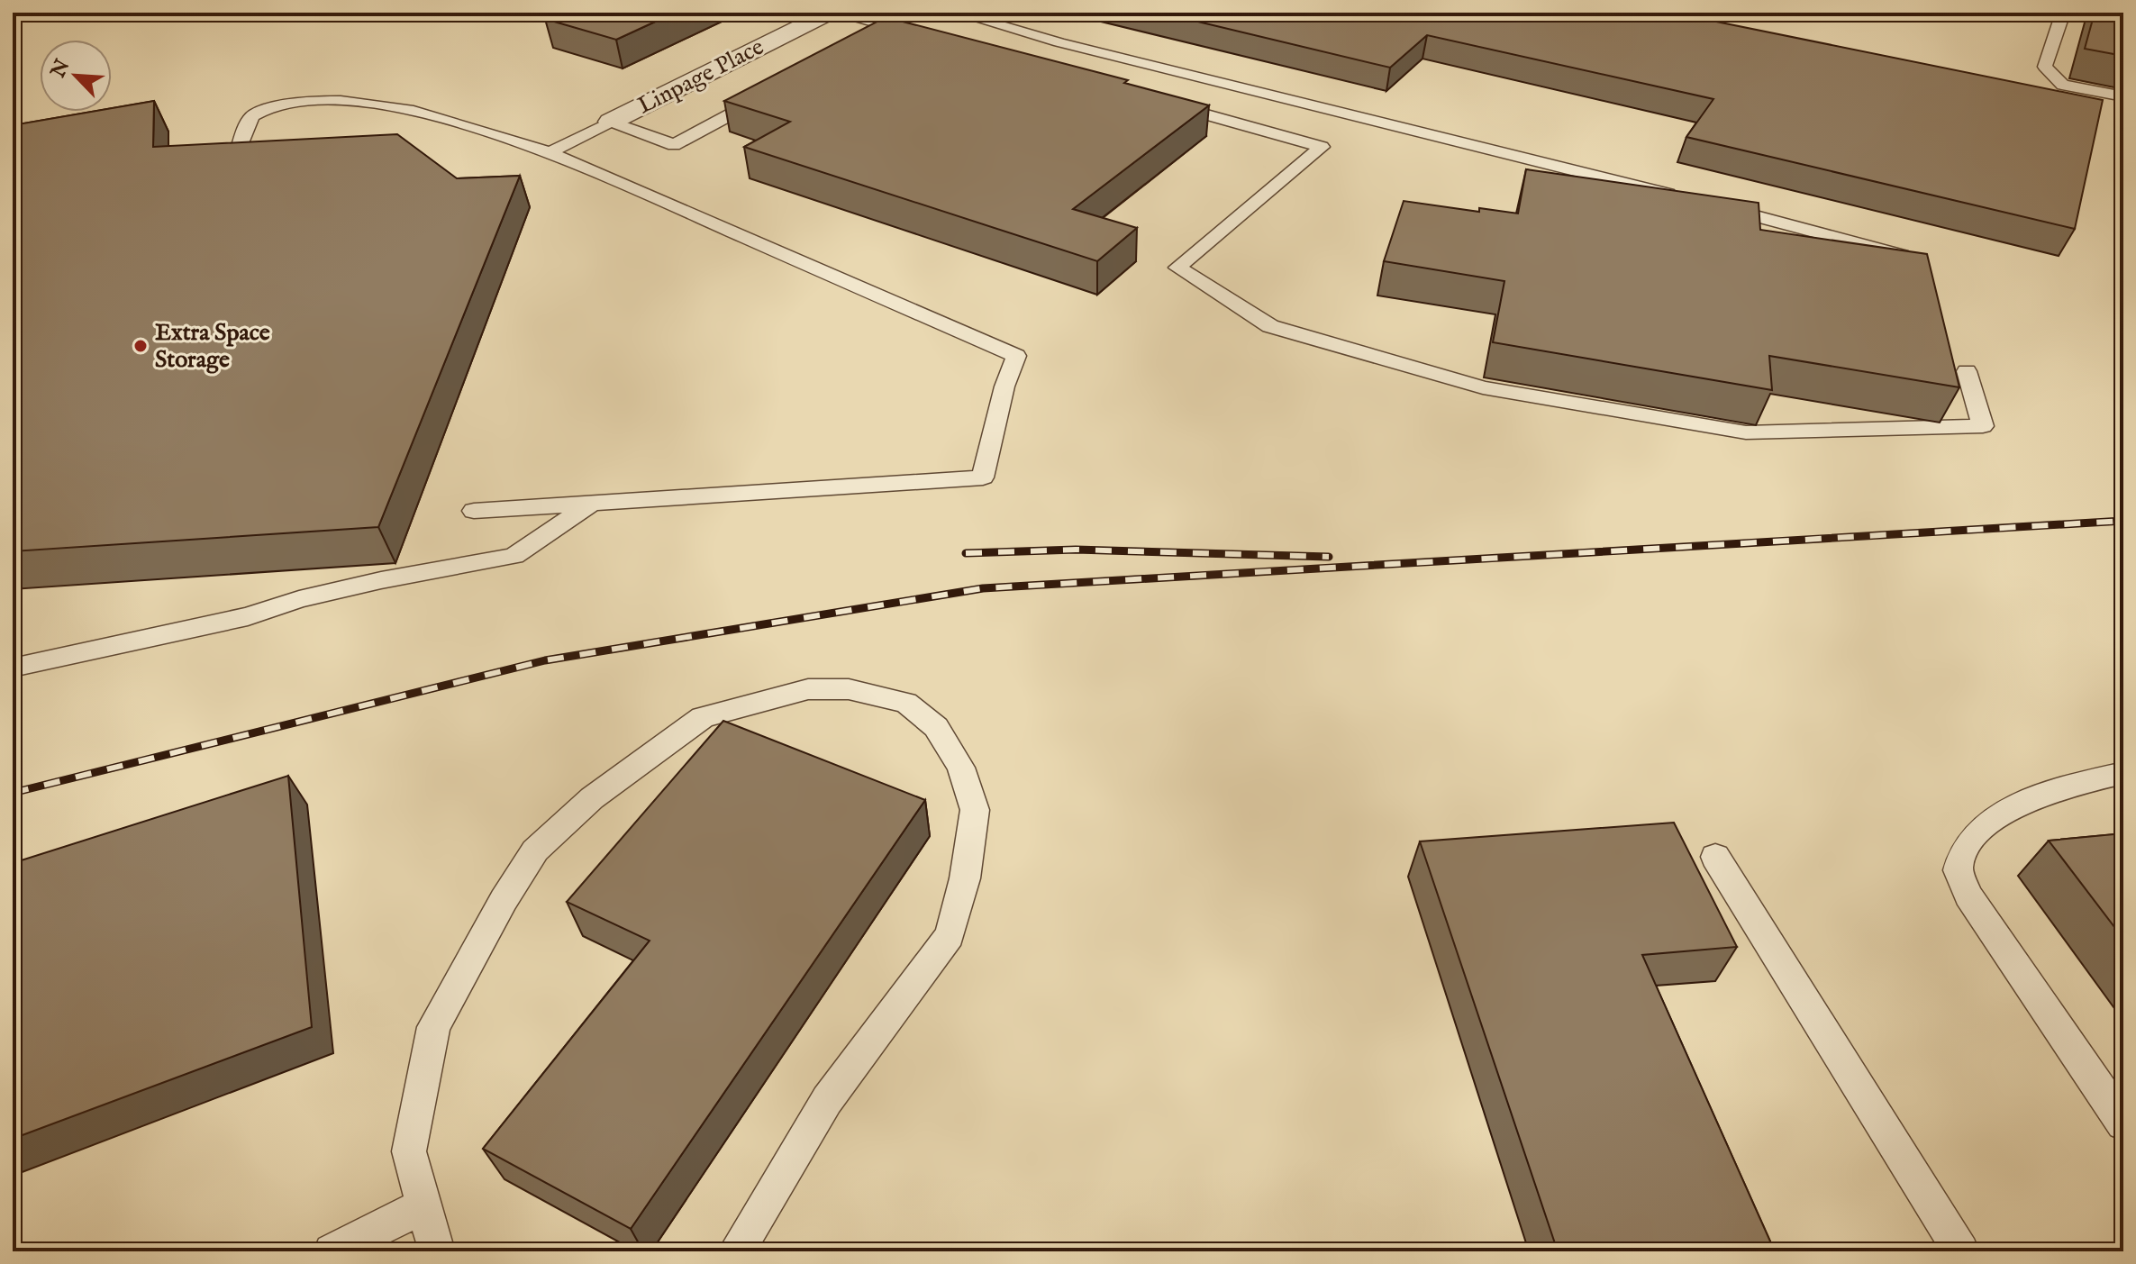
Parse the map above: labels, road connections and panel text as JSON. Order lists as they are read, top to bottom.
{
  "streets": {
    "street": ["Linpage Place"]
  },
  "places": ["Extra Space Storage"],
  "north": "top left"
}
